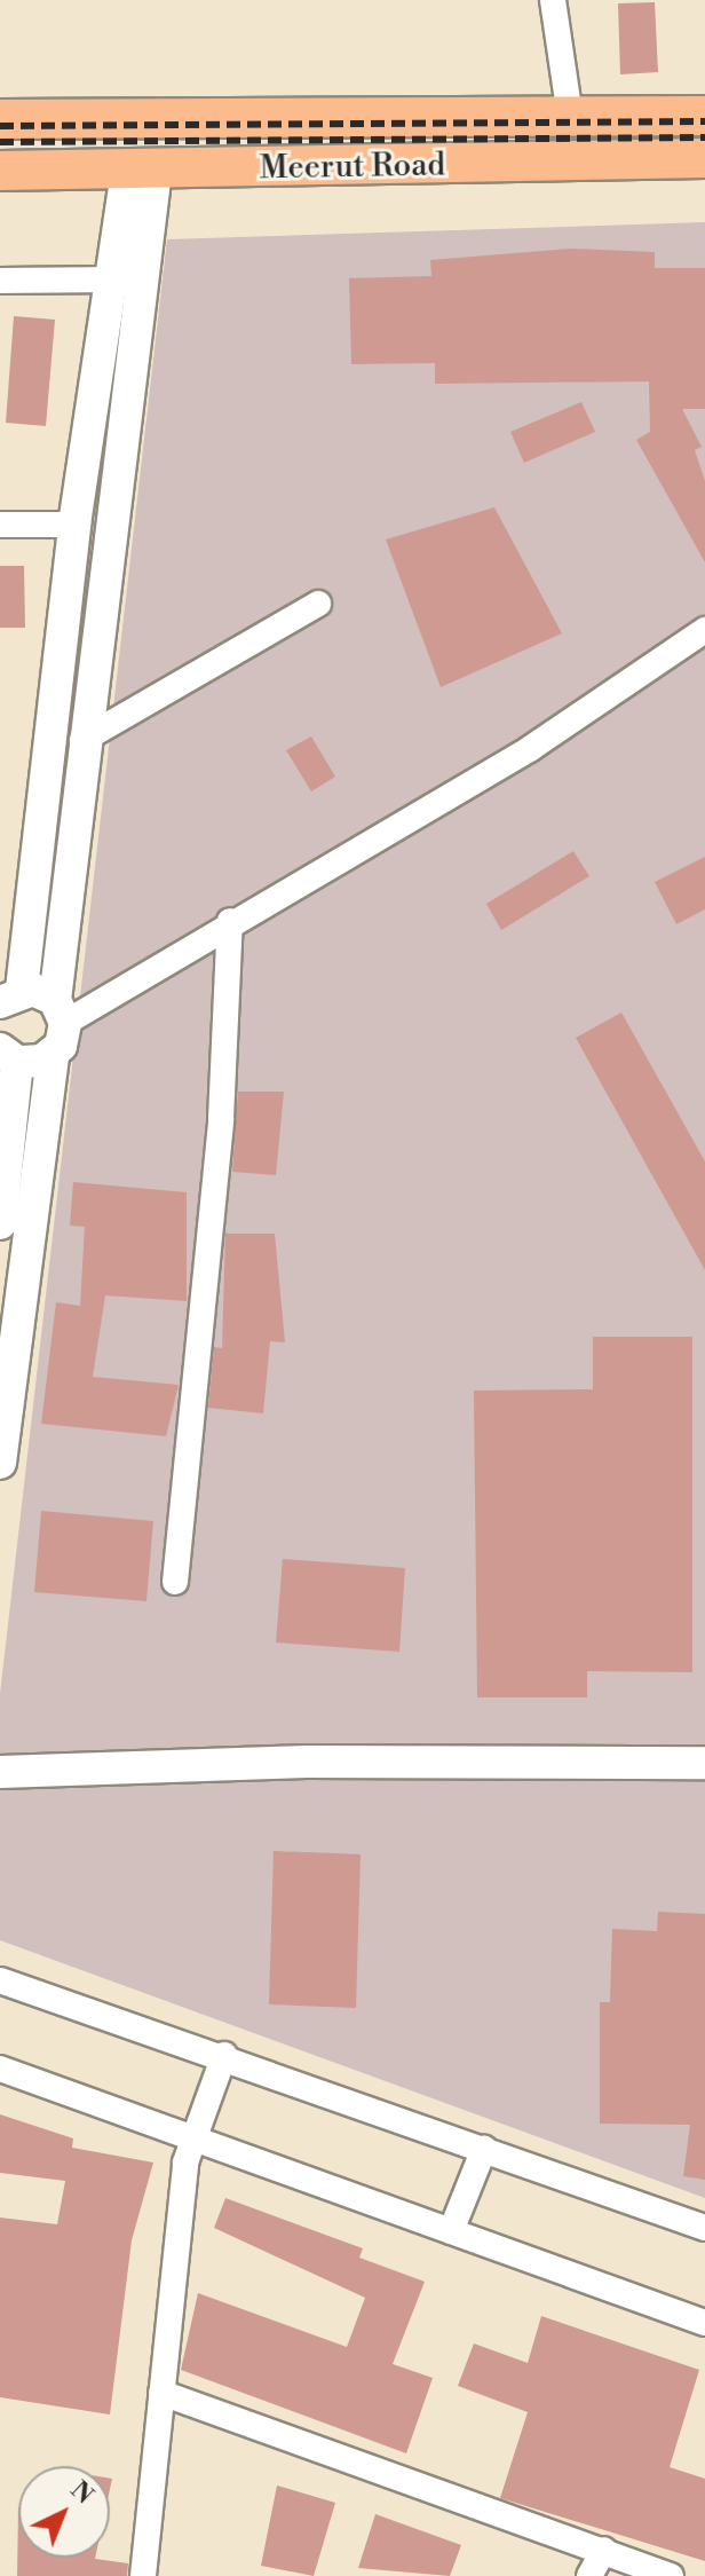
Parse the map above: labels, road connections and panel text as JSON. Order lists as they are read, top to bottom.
{
  "streets": {
    "main road": ["Meerut Road"]
  },
  "north": "top right"
}
